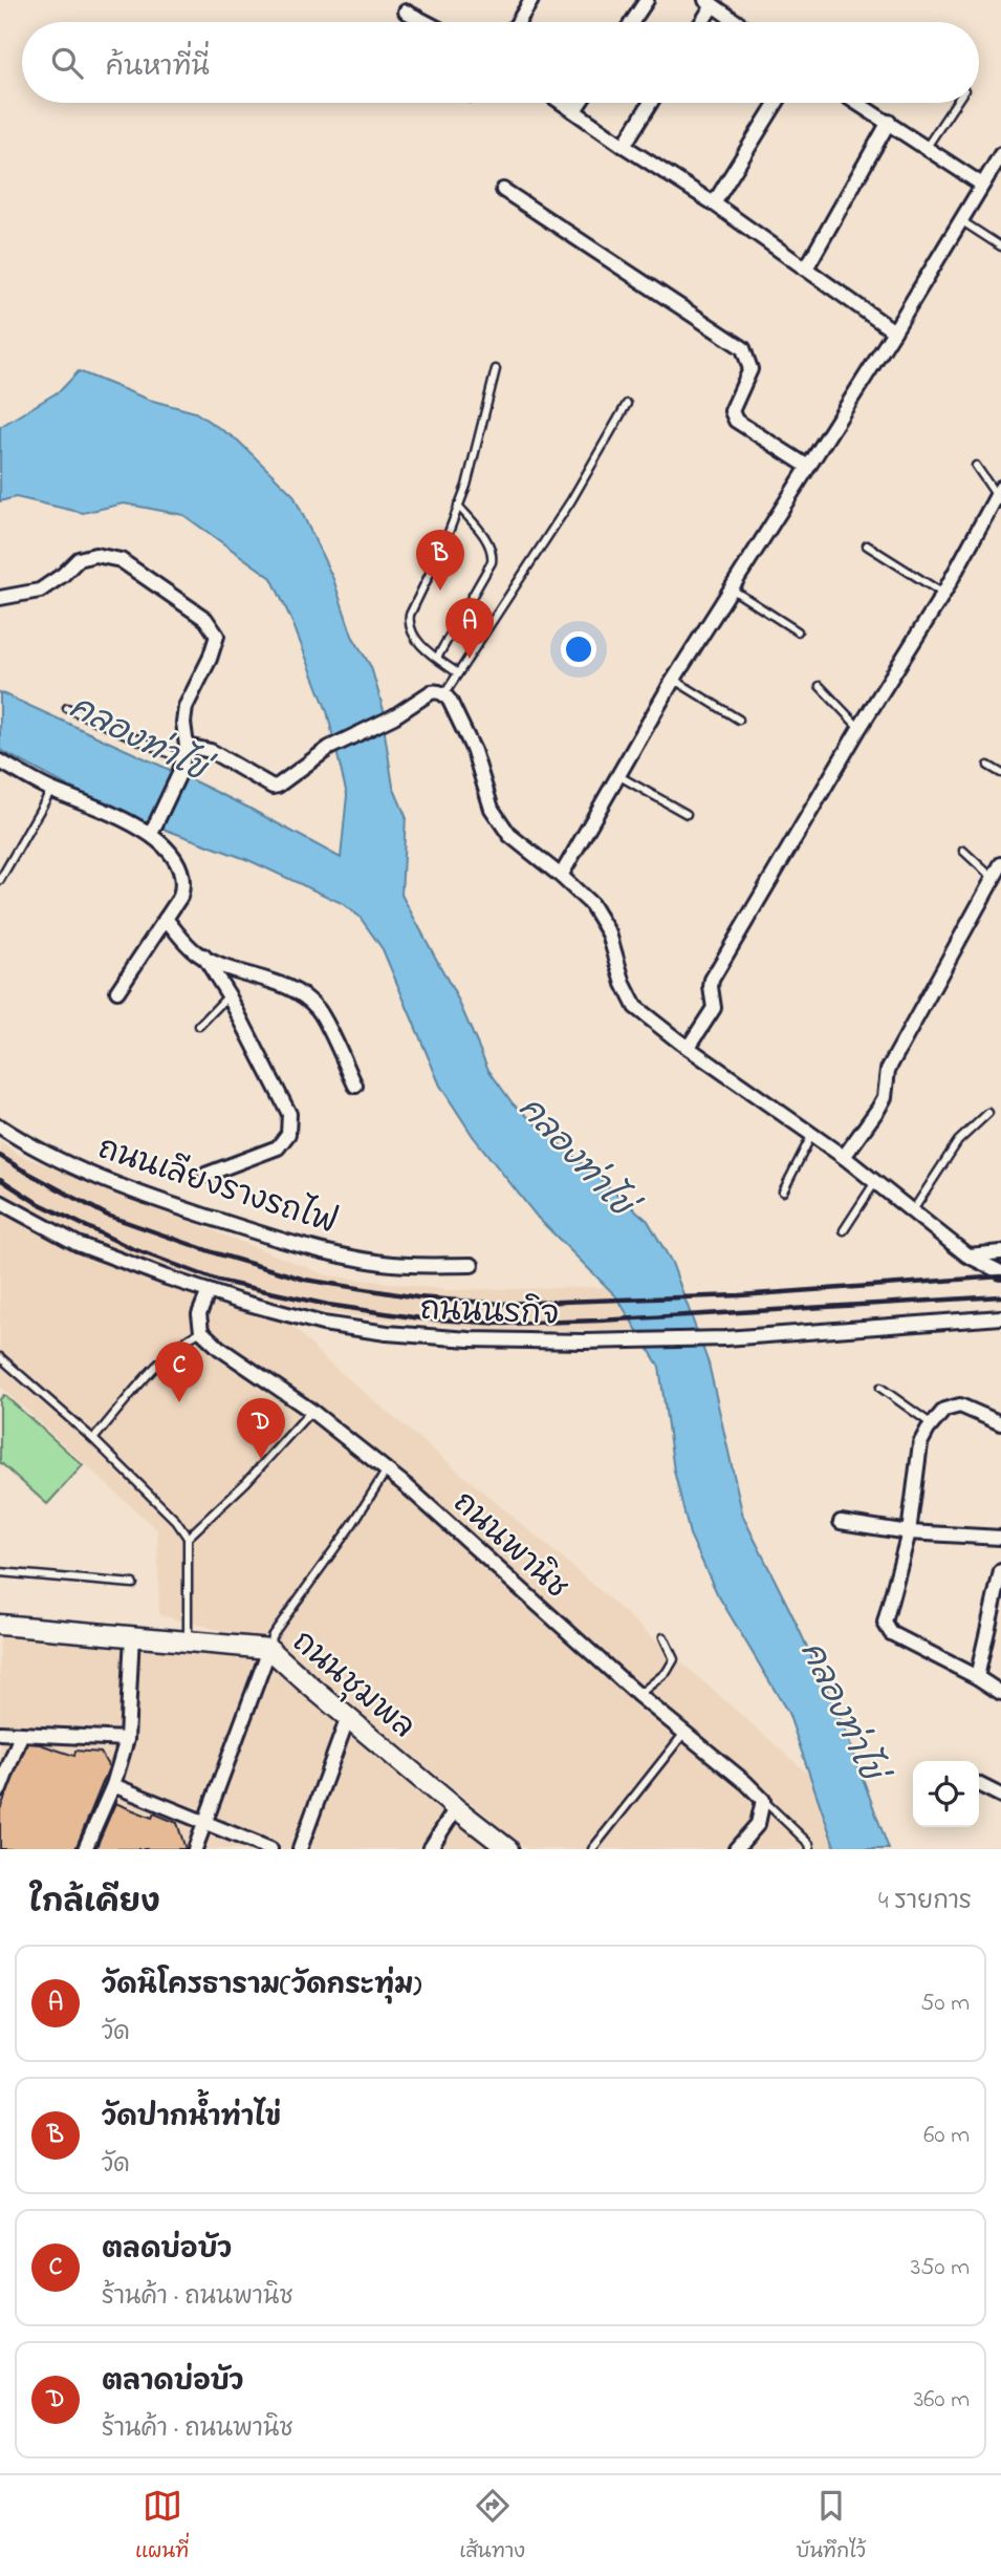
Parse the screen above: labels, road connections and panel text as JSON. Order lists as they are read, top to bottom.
{
  "streets": {
    "main road": ["ถนนชุมพล"],
    "street": ["ถนนเลียงรางรถไฟ", "ถนนนรกิจ", "ถนนพานิช"]
  },
  "water": ["คลองท่าไข่"],
  "page": {
    "search": "ค้นหาที่นี่",
    "pins": [
      "B",
      "A",
      "C",
      "D"
    ],
    "heading": ["ใกล้เคียง", "4 รายการ"],
    "list": [
      {
        "mark": "A",
        "name": "วัดนิโครธาราม(วัดกระทุ่ม)",
        "note": "วัด",
        "value": "50 m"
      },
      {
        "mark": "B",
        "name": "วัดปากน้ำท่าไข่",
        "note": "วัด",
        "value": "60 m"
      },
      {
        "mark": "C",
        "name": "ตลดบ่อบัว",
        "note": "ร้านค้า · ถนนพานิช",
        "value": "350 m"
      },
      {
        "mark": "D",
        "name": "ตลาดบ่อบัว",
        "note": "ร้านค้า · ถนนพานิช",
        "value": "360 m"
      }
    ],
    "nav": ["แผนที่", "เส้นทาง", "บันทึกไว้"]
  }
}
